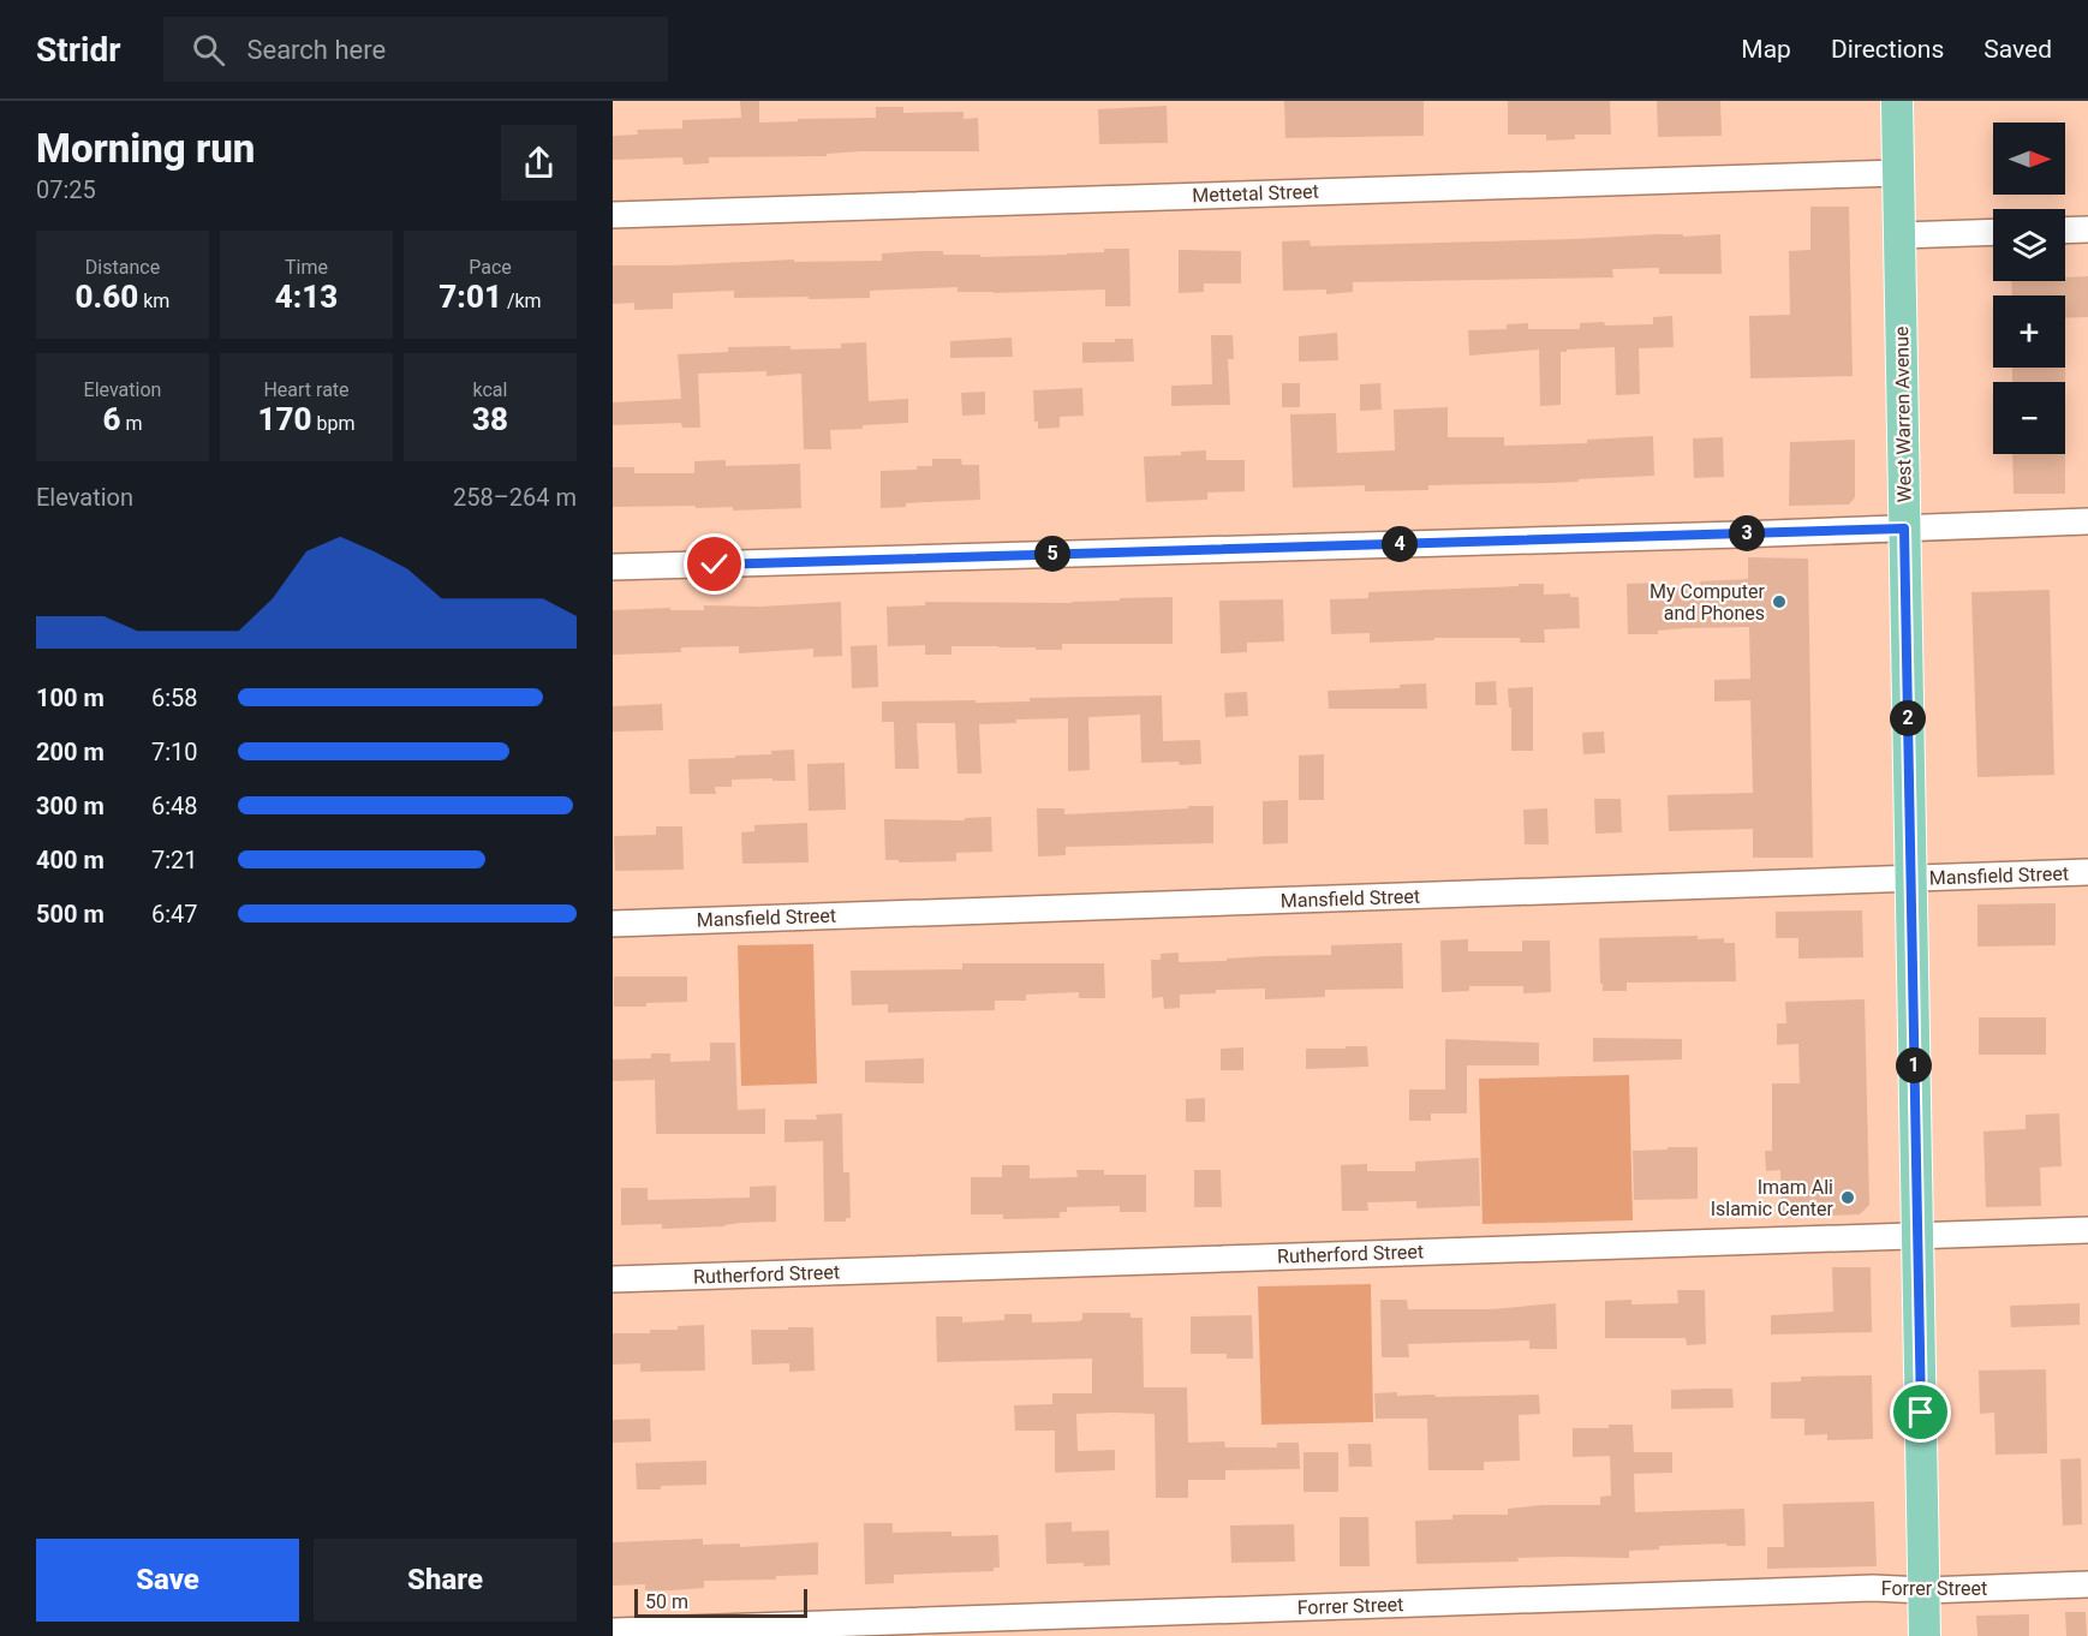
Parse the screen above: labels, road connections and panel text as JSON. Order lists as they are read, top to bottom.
{
  "streets": {
    "main road": ["West Warren Avenue"],
    "street": [
      "Mettetal Street",
      "Mansfield Street",
      "Rutherford Street",
      "Forrer Street"
    ]
  },
  "crossings": [
    ["Mettetal Street", "West Warren Avenue"],
    ["West Warren Avenue", "Mansfield Street"],
    ["West Warren Avenue", "Rutherford Street"],
    ["West Warren Avenue", "Forrer Street"]
  ],
  "places": ["My Computer and Phones", "Imam Ali Islamic Center"],
  "scale_bar": "50 m",
  "north": "right",
  "page": {
    "header": "Stridr",
    "search": "Search here",
    "nav": ["Map", "Directions", "Saved"],
    "heading": ["Morning run", "07:25"],
    "map_buttons": ["+", "−"],
    "stats": [
      ["Distance", "0.60 km"],
      ["Time", "4:13"],
      ["Pace", "7:01 /km"],
      ["Elevation", "6 m"],
      ["Heart rate", "170 bpm"],
      ["kcal", "38"]
    ],
    "chart": ["Elevation", "258–264 m"],
    "pins": [
      "3",
      "4",
      "5",
      "2",
      "1"
    ],
    "list": [
      {
        "name": "100 m",
        "note": "6:58"
      },
      {
        "name": "200 m",
        "note": "7:10"
      },
      {
        "name": "300 m",
        "note": "6:48"
      },
      {
        "name": "400 m",
        "note": "7:21"
      },
      {
        "name": "500 m",
        "note": "6:47"
      }
    ],
    "buttons": ["Save", "Share"],
    "scale": "50 m"
  }
}
